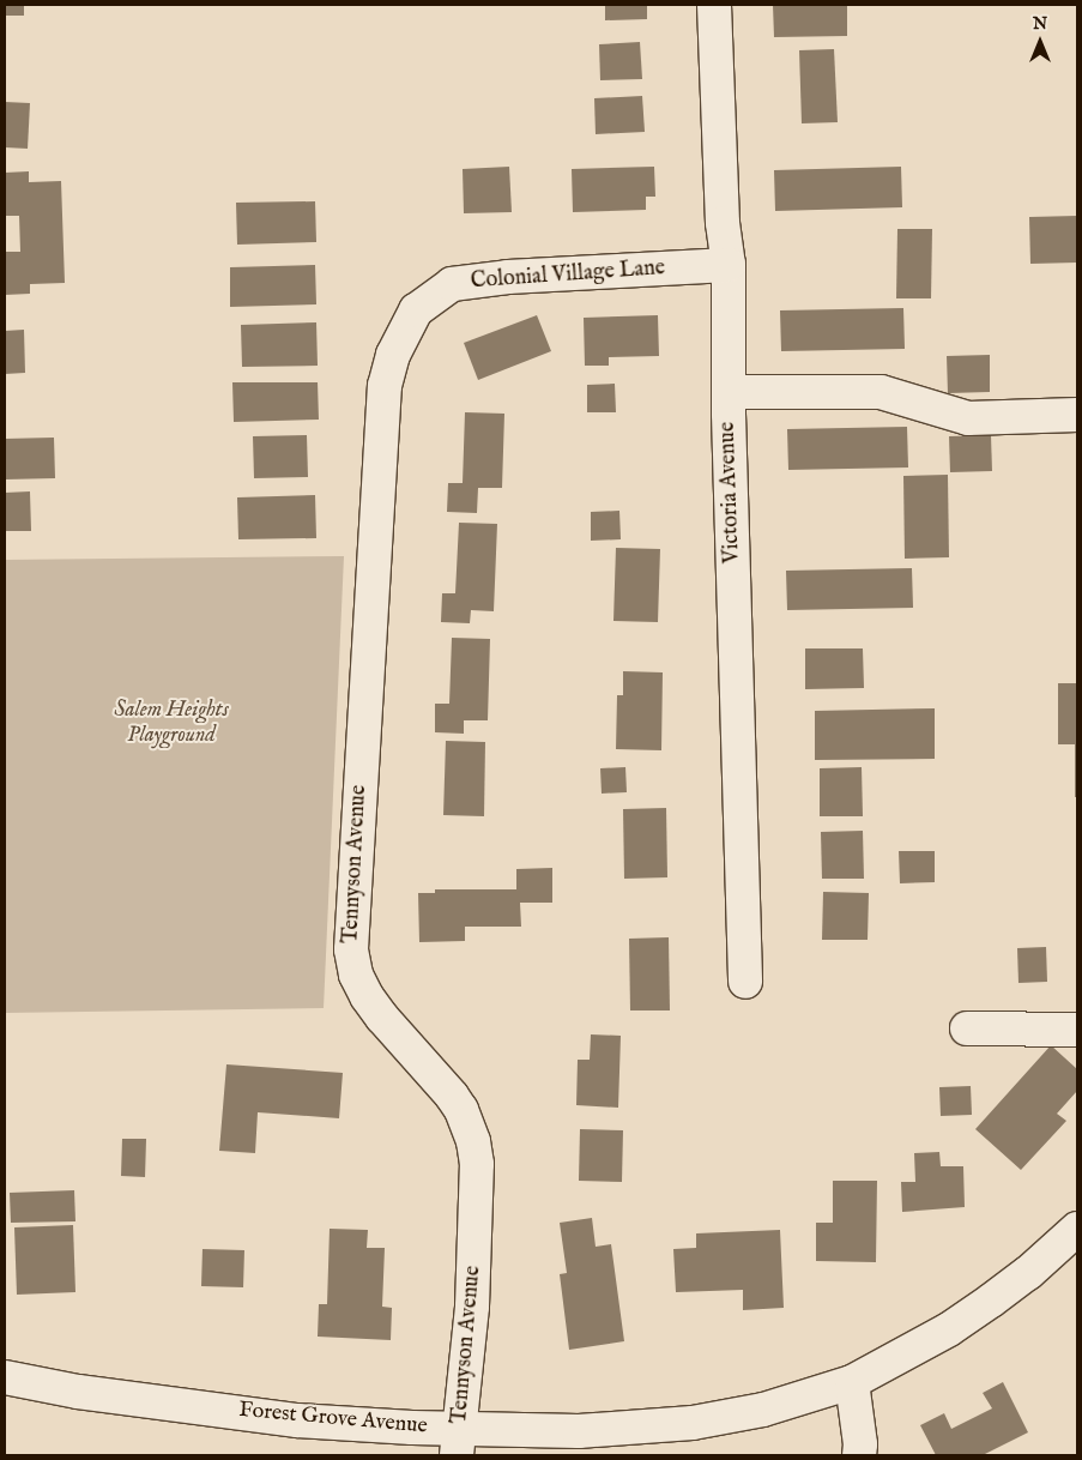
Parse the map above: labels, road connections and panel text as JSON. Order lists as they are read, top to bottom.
{
  "streets": {
    "street": [
      "Colonial Village Lane",
      "Victoria Avenue",
      "Tennyson Avenue",
      "Forest Grove Avenue"
    ]
  },
  "crossings": [
    ["Colonial Village Lane", "Victoria Avenue"],
    ["Colonial Village Lane", "Tennyson Avenue"],
    ["Tennyson Avenue", "Forest Grove Avenue"]
  ],
  "parks": ["Salem Heights Playground"],
  "north": "top"
}
